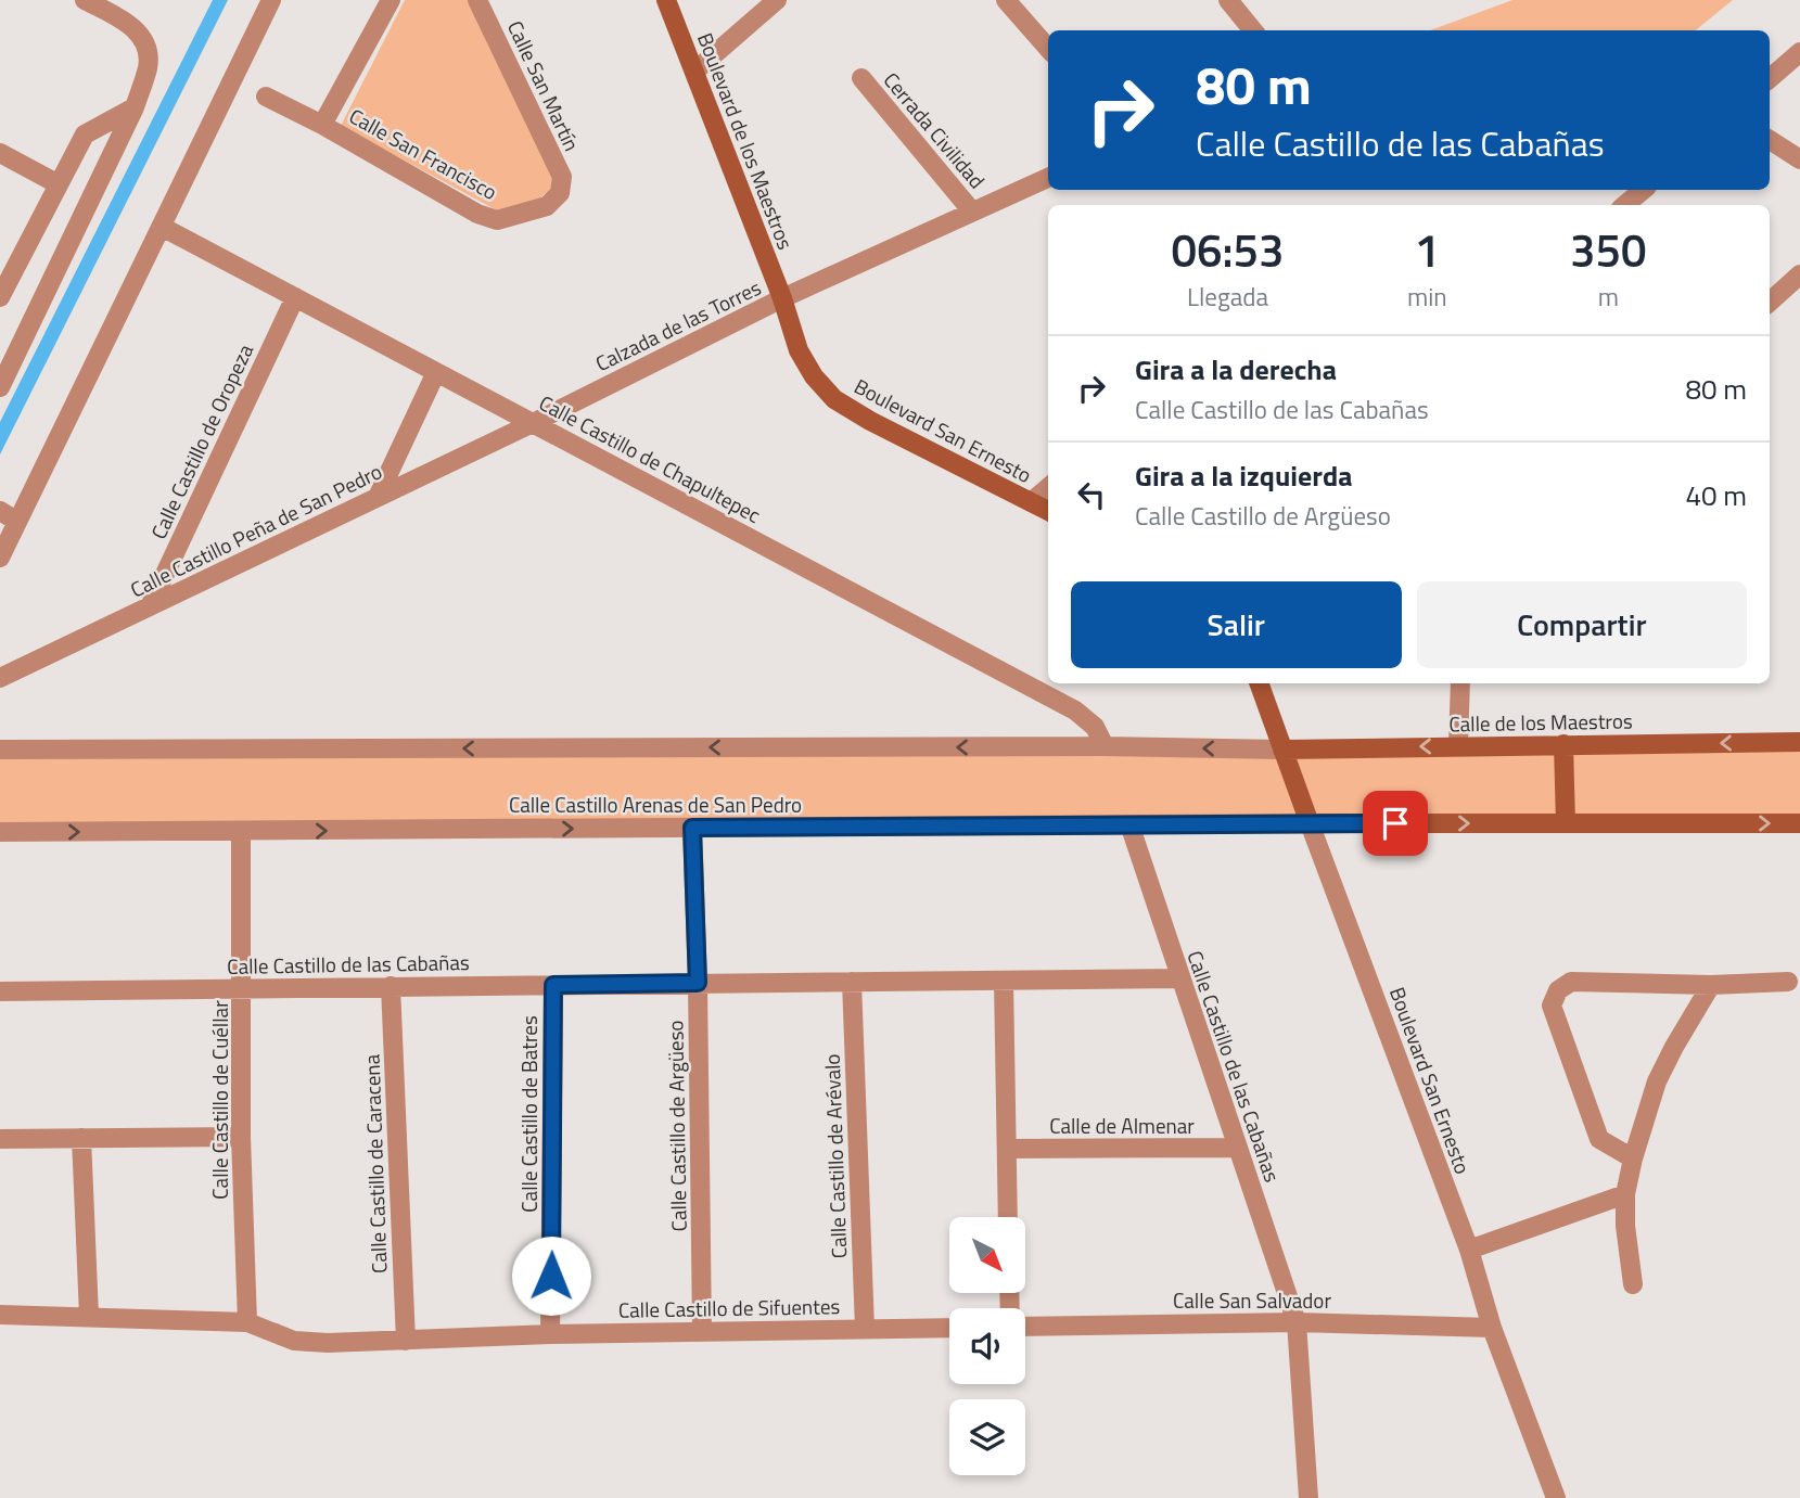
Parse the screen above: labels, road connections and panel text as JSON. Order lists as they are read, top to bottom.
{
  "streets": {
    "main road": ["Boulevard de los Maestros", "Boulevard San Ernesto", "Calle de los Maestros"],
    "street": [
      "Calle San Martín",
      "Cerrada Civilidad",
      "Calle San Francisco",
      "Calzada de las Torres",
      "Calle Castillo de Oropeza",
      "Calle Castillo de Chapultepec",
      "Calle Castillo Peña de San Pedro",
      "Calle Castillo Arenas de San Pedro",
      "Calle Castillo de las Cabañas",
      "Calle Castillo de Cuéllar",
      "Calle Castillo de Batres",
      "Calle Castillo de Argüeso",
      "Calle de Almenar",
      "Calle Castillo de Arévalo",
      "Calle Castillo de Caracena",
      "Calle San Salvador",
      "Calle Castillo de Sifuentes"
    ]
  },
  "crossings": [
    ["Calle San Martín", "Calle San Francisco"],
    ["Cerrada Civilidad", "Calzada de las Torres"],
    ["Boulevard de los Maestros", "Calzada de las Torres"],
    ["Boulevard de los Maestros", "Boulevard San Ernesto"],
    ["Calzada de las Torres", "Boulevard San Ernesto"],
    ["Calzada de las Torres", "Calle Castillo de Chapultepec"],
    ["Calzada de las Torres", "Calle Castillo Peña de San Pedro"],
    ["Boulevard San Ernesto", "Calle de los Maestros"],
    ["Boulevard San Ernesto", "Calle Castillo Arenas de San Pedro"],
    ["Boulevard San Ernesto", "Calle San Salvador"],
    ["Calle Castillo de Oropeza", "Calle Castillo de Chapultepec"],
    ["Calle Castillo de Oropeza", "Calle Castillo Peña de San Pedro"],
    ["Calle Castillo de Chapultepec", "Calle Castillo Peña de San Pedro"],
    ["Calle Castillo Arenas de San Pedro", "Calle Castillo de las Cabañas"],
    ["Calle Castillo Arenas de San Pedro", "Calle Castillo de Cuéllar"],
    ["Calle Castillo Arenas de San Pedro", "Calle Castillo de Argüeso"],
    ["Calle Castillo de las Cabañas", "Calle Castillo de Cuéllar"],
    ["Calle Castillo de las Cabañas", "Calle Castillo de Batres"],
    ["Calle Castillo de las Cabañas", "Calle Castillo de Argüeso"],
    ["Calle Castillo de las Cabañas", "Calle de Almenar"],
    ["Calle Castillo de las Cabañas", "Calle Castillo de Caracena"],
    ["Calle Castillo de las Cabañas", "Calle San Salvador"],
    ["Calle Castillo de Cuéllar", "Calle Castillo de Sifuentes"],
    ["Calle Castillo de Batres", "Calle Castillo de Sifuentes"],
    ["Calle Castillo de Argüeso", "Calle Castillo de Sifuentes"],
    ["Calle Castillo de Arévalo", "Calle Castillo de Sifuentes"],
    ["Calle Castillo de Caracena", "Calle Castillo de Sifuentes"]
  ],
  "north": "bottom right",
  "page": {
    "turn": ["80 m", "Calle Castillo de las Cabañas"],
    "eta": [
      "06:53",
      "Llegada",
      "1",
      "min",
      "350",
      "m"
    ],
    "list": [
      {
        "name": "Gira a la derecha",
        "note": "Calle Castillo de las Cabañas",
        "value": "80 m"
      },
      {
        "name": "Gira a la izquierda",
        "note": "Calle Castillo de Argüeso",
        "value": "40 m"
      }
    ],
    "buttons": ["Salir", "Compartir"]
  }
}
